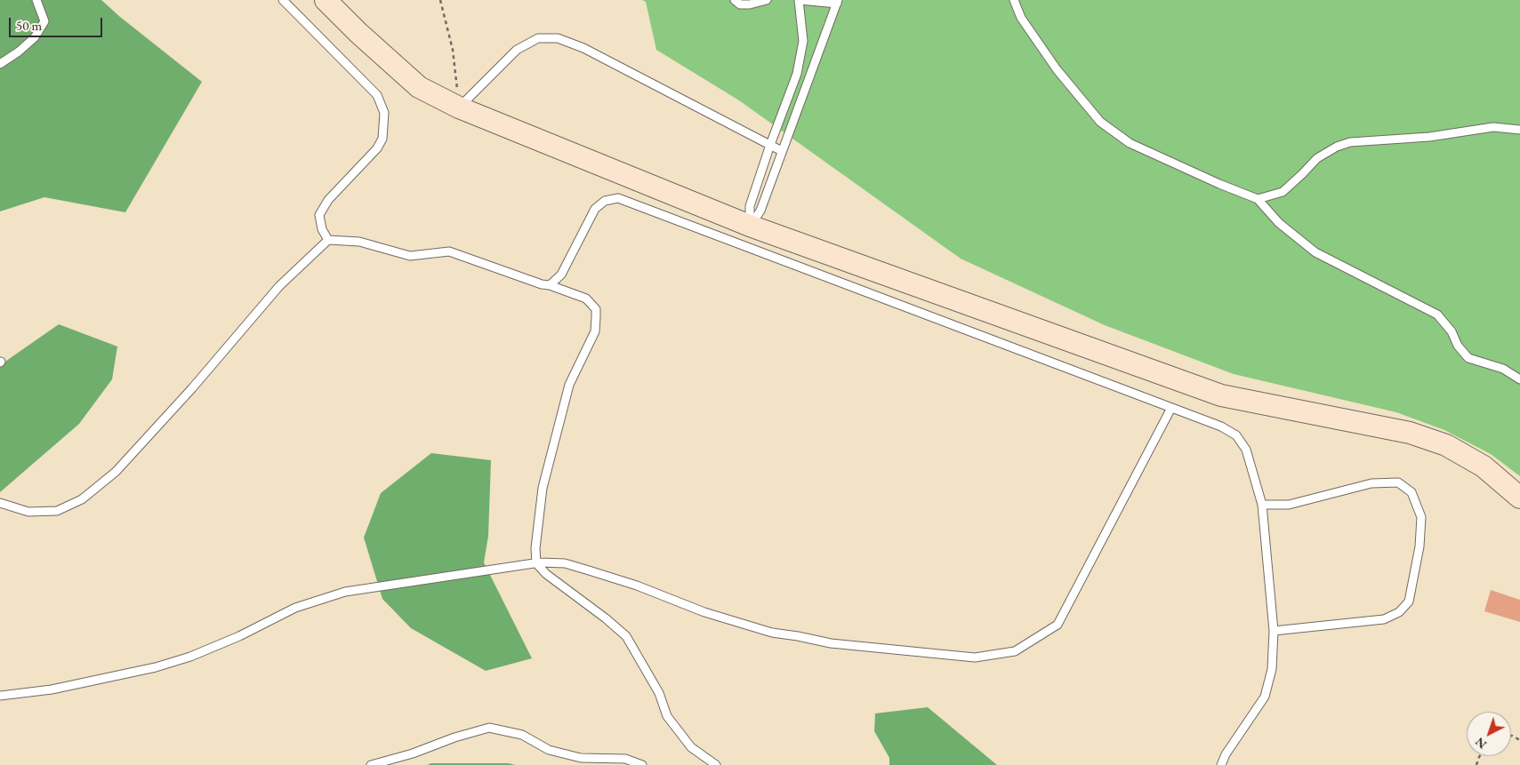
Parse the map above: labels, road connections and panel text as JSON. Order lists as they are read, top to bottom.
{
  "scale_bar": "50 m",
  "north": "bottom left"
}
